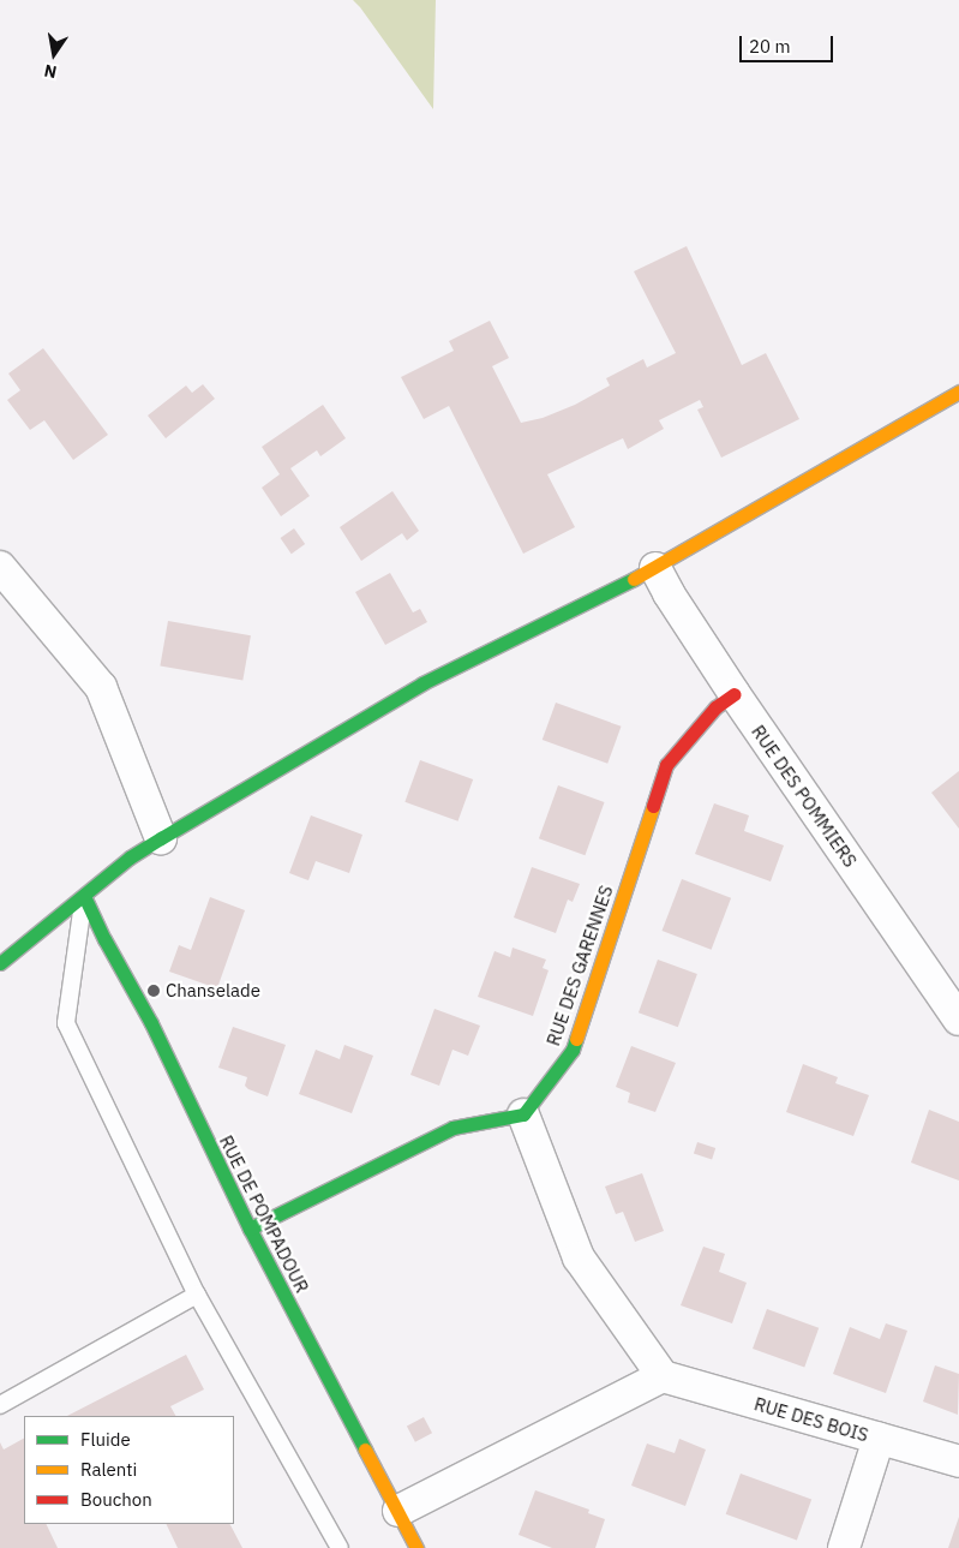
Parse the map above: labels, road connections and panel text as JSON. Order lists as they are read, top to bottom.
{
  "streets": {
    "street": [
      "RUE DES POMMIERS",
      "RUE DES GARENNES",
      "RUE DE POMPADOUR",
      "RUE DES BOIS"
    ]
  },
  "crossings": [
    ["RUE DES POMMIERS", "RUE DES GARENNES"]
  ],
  "places": ["Chanselade"],
  "legend": ["Fluide", "Ralenti", "Bouchon"],
  "scale_bar": "20 m",
  "north": "bottom"
}
